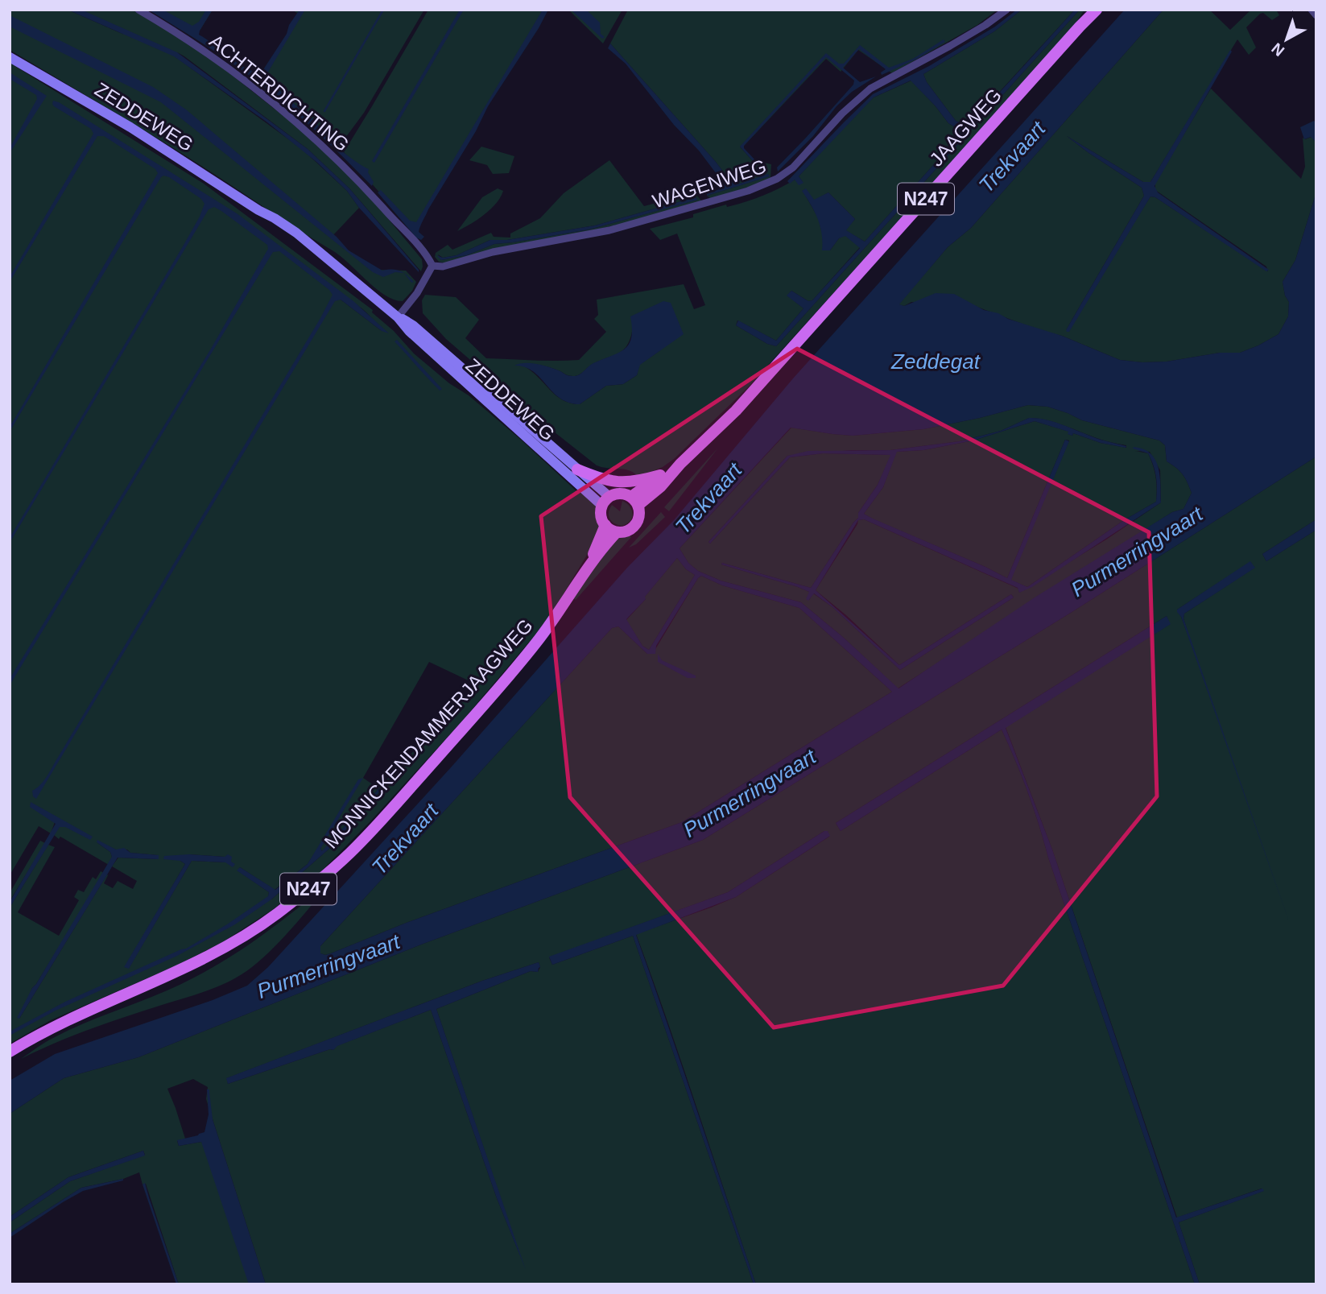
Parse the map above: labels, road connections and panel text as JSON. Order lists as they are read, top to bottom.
{
  "streets": {
    "main road": [
      "ZEDDEWEG",
      "JAAGWEG",
      "N247",
      "MONNICKENDAMMERJAAGWEG"
    ],
    "street": ["ACHTERDICHTING", "WAGENWEG"]
  },
  "crossings": [
    ["ACHTERDICHTING", "WAGENWEG"],
    ["ZEDDEWEG", "N247"],
    ["ZEDDEWEG", "MONNICKENDAMMERJAAGWEG"],
    ["JAAGWEG", "N247"],
    ["N247", "MONNICKENDAMMERJAAGWEG"]
  ],
  "water": ["Trekvaart", "Zeddegat", "Purmerringvaart"],
  "north": "bottom left"
}
